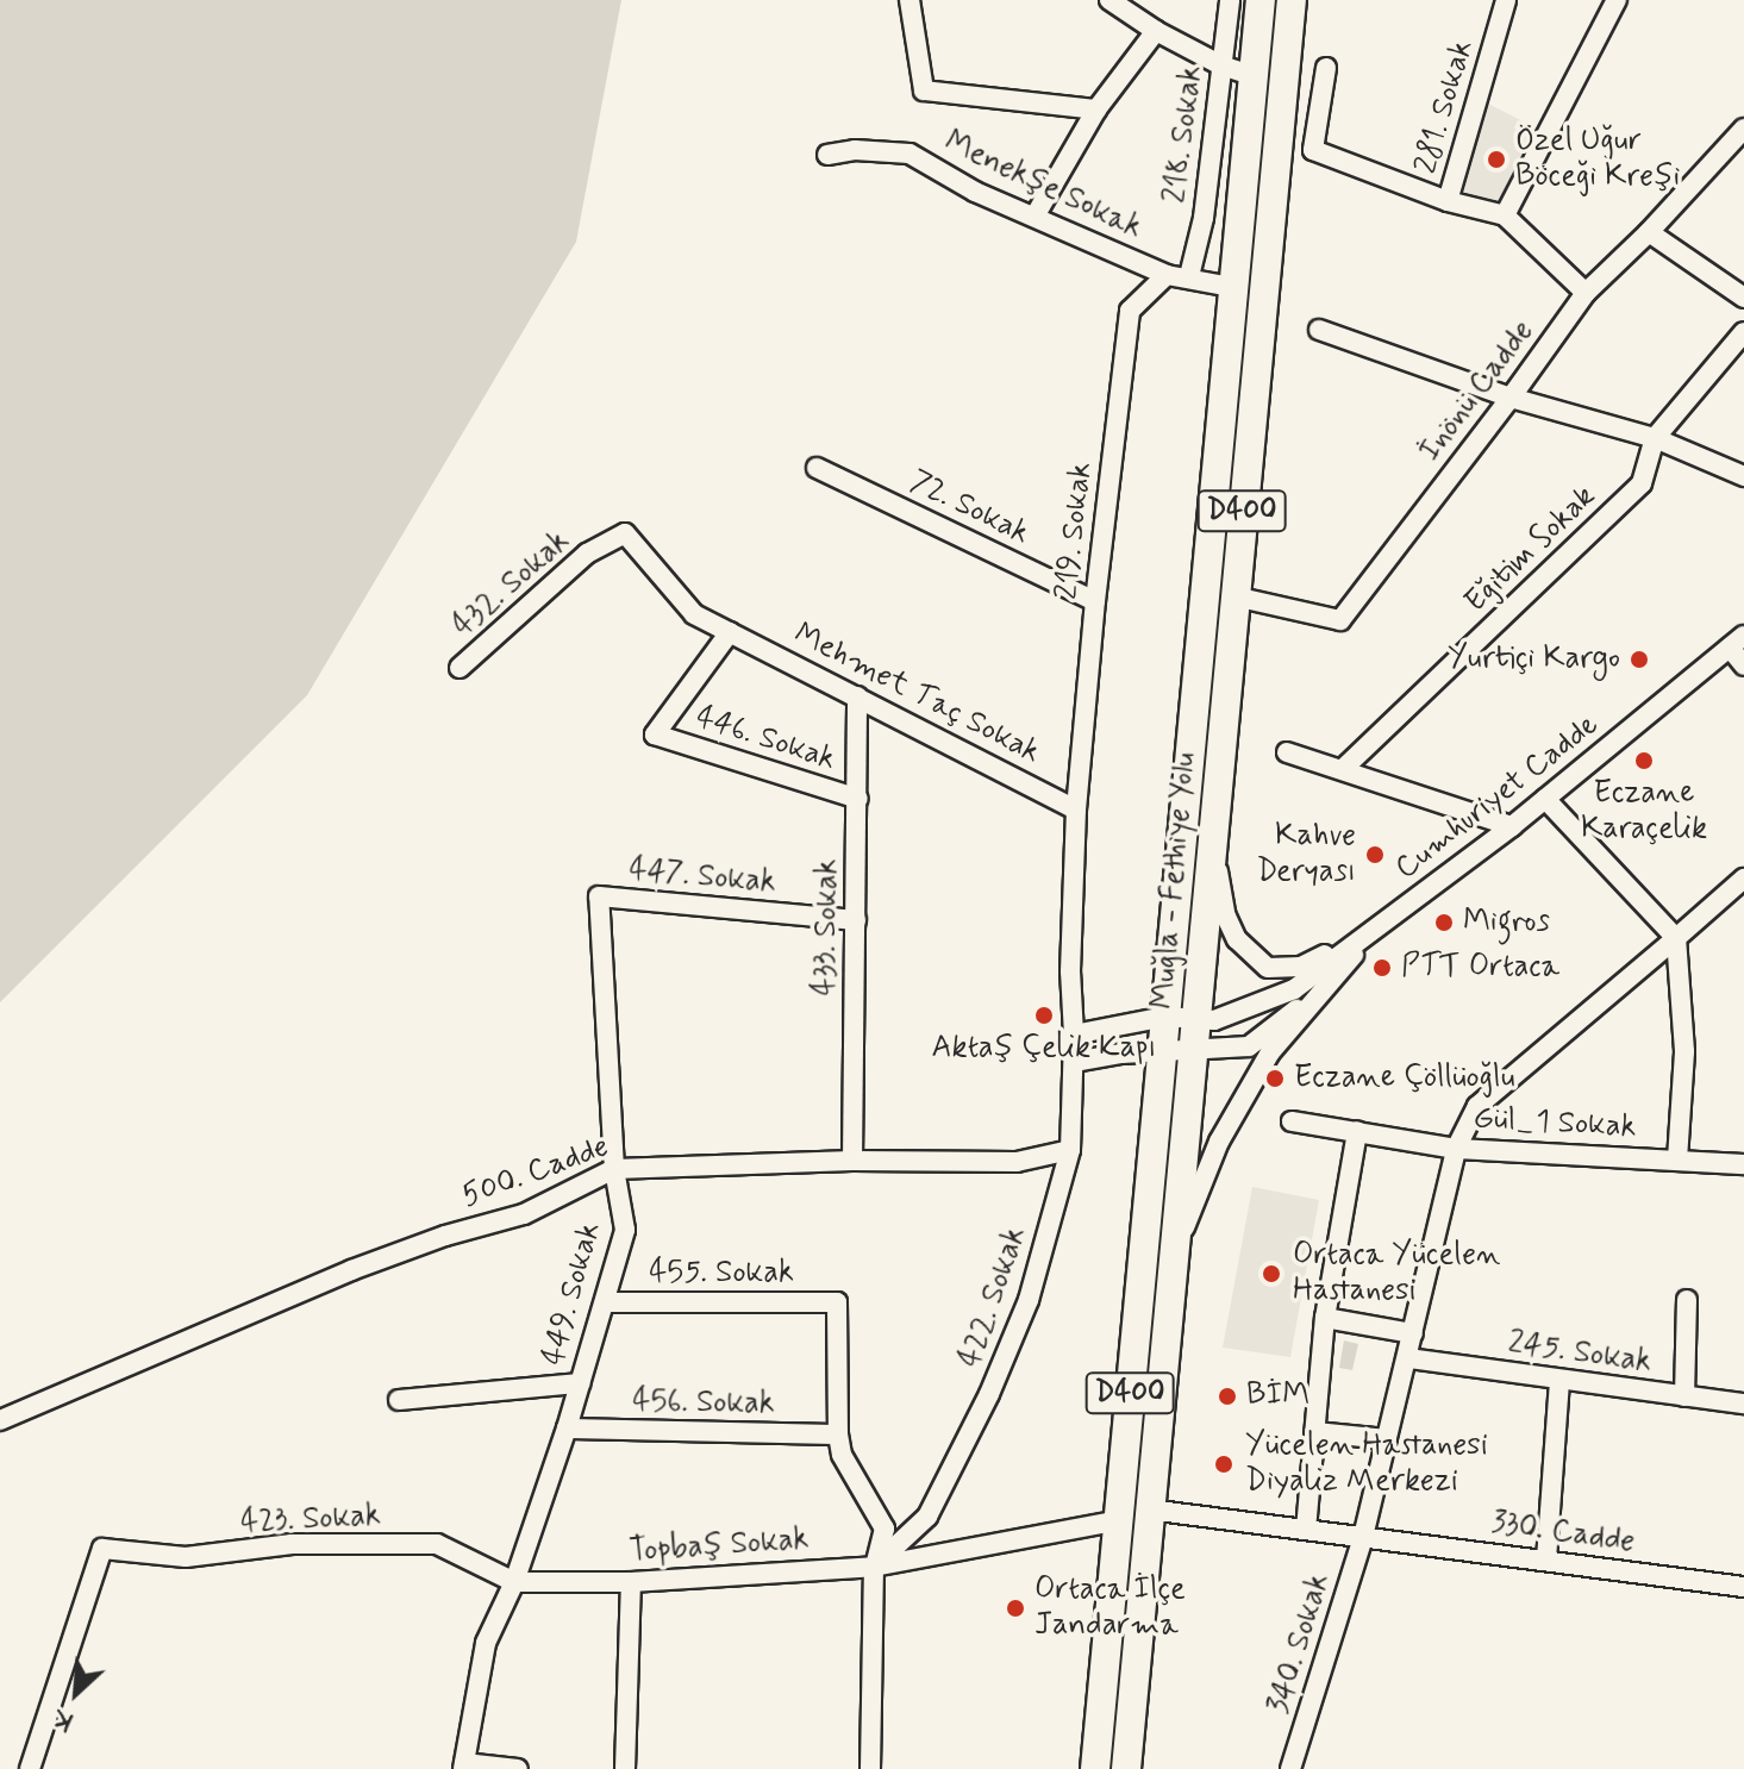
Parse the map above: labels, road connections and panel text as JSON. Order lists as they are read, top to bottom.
{
  "streets": {
    "highway": ["D400", "Muğla - Fethiye Yolu"],
    "street": [
      "281. Sokak",
      "218. Sokak",
      "Menekşe Sokak",
      "İnönü Cadde",
      "72. Sokak",
      "219. Sokak",
      "Eğitim Sokak",
      "432. Sokak",
      "Mehmet Taç Sokak",
      "446. Sokak",
      "Cumhuriyet Cadde",
      "447. Sokak",
      "433. Sokak",
      "Gül_1 Sokak",
      "500. Cadde",
      "455. Sokak",
      "449. Sokak",
      "422. Sokak",
      "245. Sokak",
      "456. Sokak",
      "423. Sokak",
      "330. Cadde",
      "Topbaş Sokak",
      "340. Sokak"
    ]
  },
  "crossings": [
    ["218. Sokak", "Menekşe Sokak"],
    ["Menekşe Sokak", "219. Sokak"],
    ["Menekşe Sokak", "Muğla - Fethiye Yolu"],
    ["İnönü Cadde", "Muğla - Fethiye Yolu"],
    ["72. Sokak", "219. Sokak"],
    ["219. Sokak", "Mehmet Taç Sokak"],
    ["219. Sokak", "422. Sokak"],
    ["432. Sokak", "Mehmet Taç Sokak"],
    ["432. Sokak", "446. Sokak"],
    ["Mehmet Taç Sokak", "446. Sokak"],
    ["Mehmet Taç Sokak", "433. Sokak"],
    ["Mehmet Taç Sokak", "422. Sokak"],
    ["446. Sokak", "433. Sokak"],
    ["447. Sokak", "433. Sokak"],
    ["447. Sokak", "449. Sokak"],
    ["Muğla - Fethiye Yolu", "330. Cadde"],
    ["Muğla - Fethiye Yolu", "Topbaş Sokak"],
    ["433. Sokak", "500. Cadde"],
    ["Gül_1 Sokak", "340. Sokak"],
    ["500. Cadde", "449. Sokak"],
    ["500. Cadde", "422. Sokak"],
    ["455. Sokak", "449. Sokak"],
    ["455. Sokak", "456. Sokak"],
    ["449. Sokak", "456. Sokak"],
    ["449. Sokak", "423. Sokak"],
    ["449. Sokak", "Topbaş Sokak"],
    ["422. Sokak", "Topbaş Sokak"],
    ["245. Sokak", "340. Sokak"],
    ["423. Sokak", "Topbaş Sokak"],
    ["330. Cadde", "340. Sokak"]
  ],
  "places": [
    "Özel Uğur Böceği Kreşi",
    "Yurtiçi Kargo",
    "Eczane Karaçelik",
    "Kahve Deryası",
    "Migros",
    "PTT Ortaca",
    "Aktaş Çelik Kapı",
    "Eczane Çöllüoğlu",
    "Ortaca Yücelen Hastanesi",
    "BİM",
    "Yücelen Hastanesi Diyaliz Merkezi",
    "Ortaca İlçe Jandarma"
  ],
  "north": "bottom left"
}
